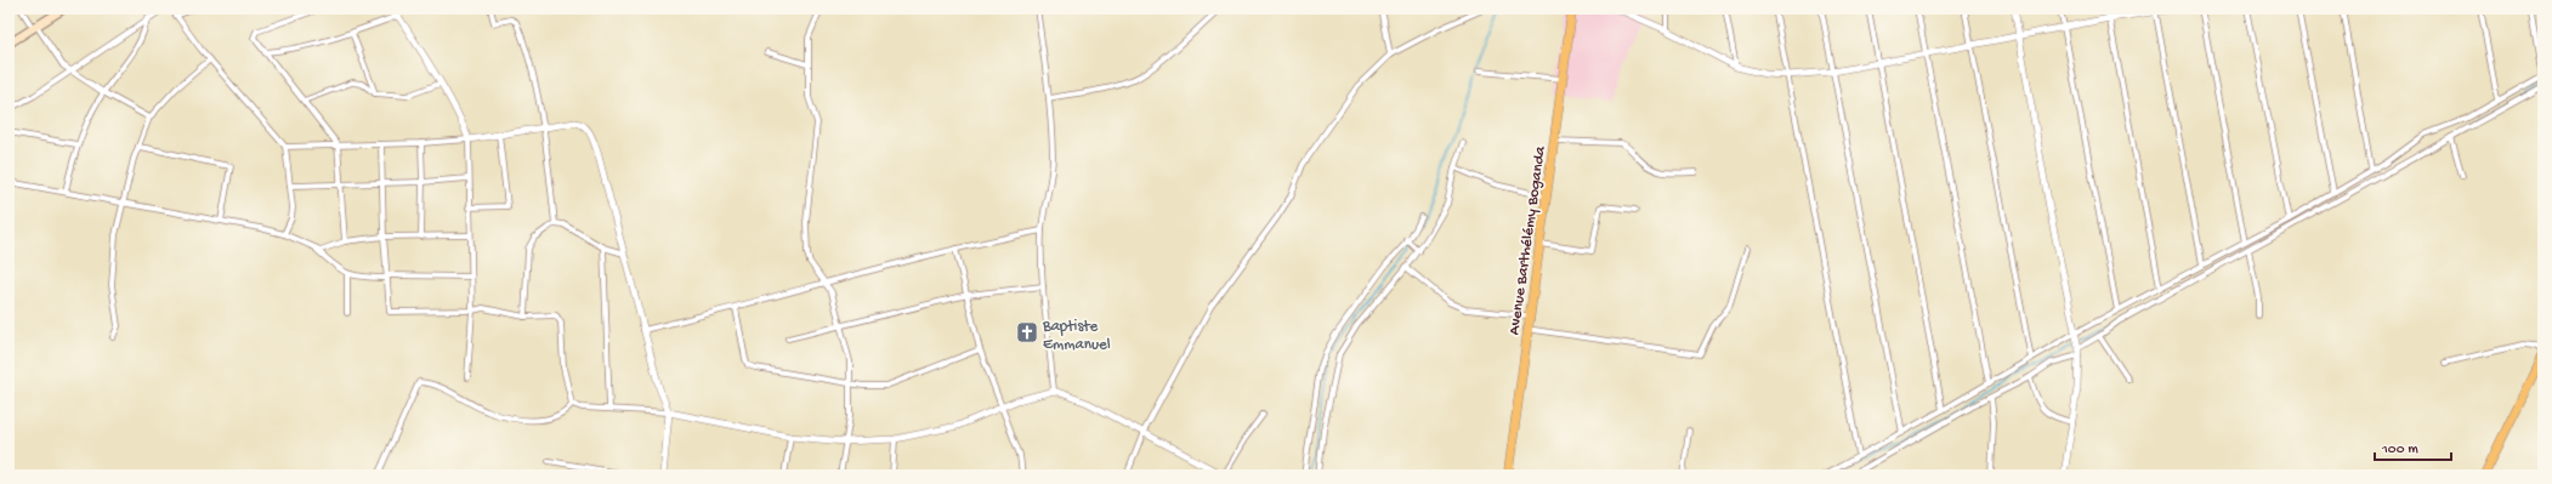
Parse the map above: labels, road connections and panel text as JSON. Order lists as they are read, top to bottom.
{
  "streets": {
    "main road": ["Avenue Barthélémy Boganda"]
  },
  "places": {
    "church": ["Baptiste Emmanuel"]
  },
  "scale_bar": "100 m"
}
